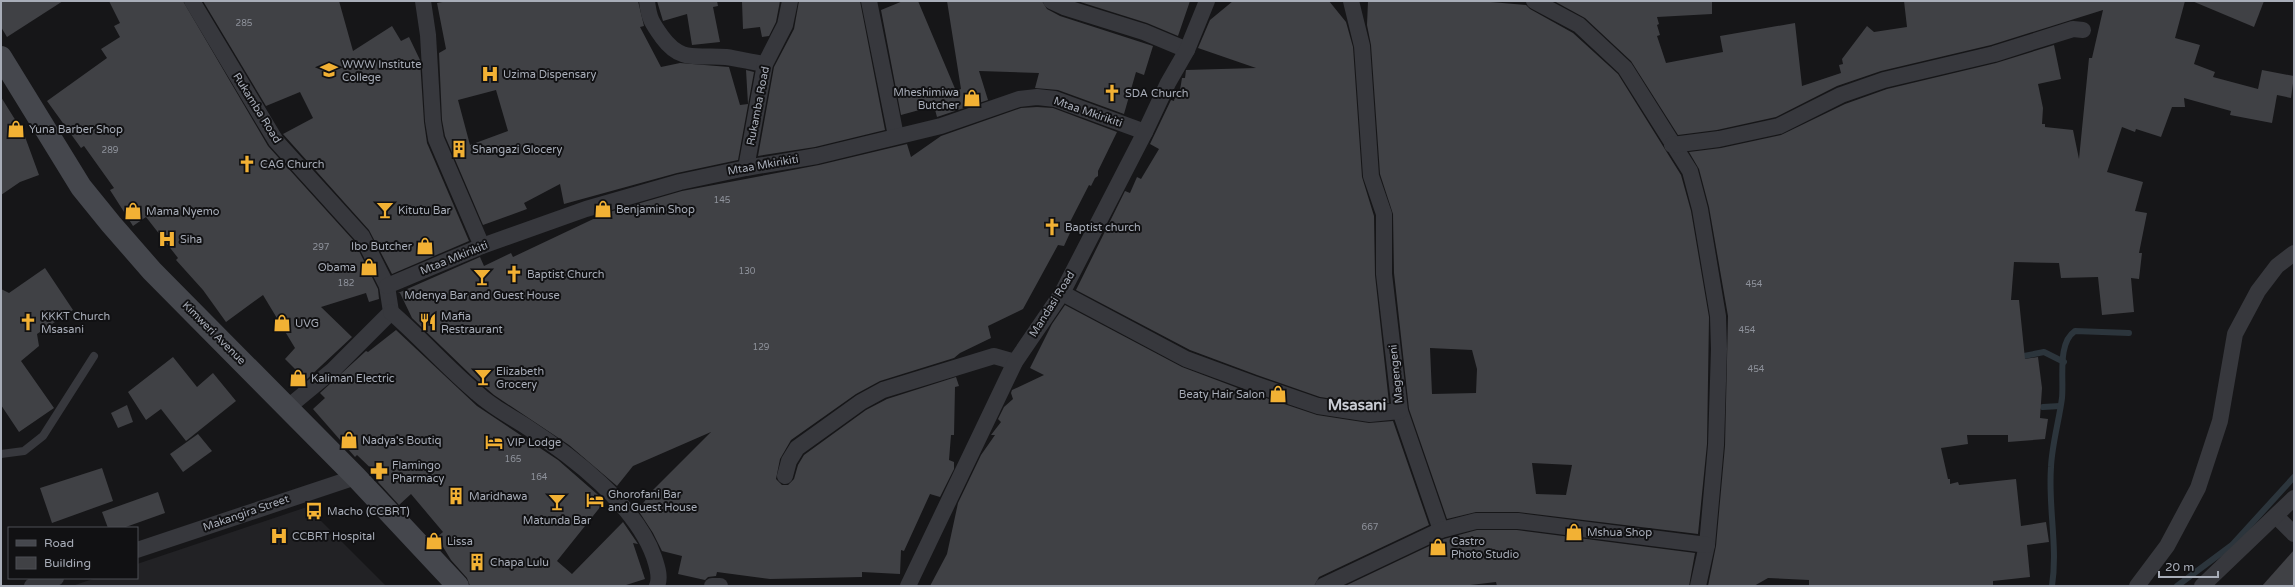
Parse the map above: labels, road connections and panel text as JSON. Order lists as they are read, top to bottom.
{
  "streets": {
    "street": [
      "Rukamba Road",
      "Mtaa Mkirikiti",
      "Mandasi Road",
      "Kimweri Avenue",
      "Magengeni",
      "Makangira Street"
    ]
  },
  "crossings": [
    ["Rukamba Road", "Mtaa Mkirikiti"],
    ["Mtaa Mkirikiti", "Mandasi Road"],
    ["Mandasi Road", "Magengeni"],
    ["Kimweri Avenue", "Makangira Street"]
  ],
  "districts": ["Msasani"],
  "places": {
    "school or university": ["WWW Institute College"],
    "hospital": ["Uzima Dispensary", "Siha", "CCBRT Hospital"],
    "church": [
      "SDA Church",
      "CAG Church",
      "Baptist church",
      "Baptist Church",
      "KKKT Church Msasani"
    ],
    "shop": [
      "Mheshimiwa Butcher",
      "Yuna Barber Shop",
      "Benjamin Shop",
      "Mama Nyemo",
      "Ibo Butcher",
      "Obama",
      "UVG",
      "Kaliman Electric",
      "Beaty Hair Salon",
      "Nadya's Boutiq",
      "Mshua Shop",
      "Lissa",
      "Castro Photo Studio"
    ],
    "building": ["Shangazi Glocery", "Maridhawa", "Chapa Lulu"],
    "bar": [
      "Kitutu Bar",
      "Mdenya Bar and Guest House",
      "Elizabeth Grocery",
      "Matunda Bar"
    ],
    "restaurant": ["Mafia Restraurant"],
    "hotel": ["VIP Lodge", "Ghorofani Bar and Guest House"],
    "pharmacy": ["Flamingo Pharmacy"],
    "bus stop": ["Macho (CCBRT)"]
  },
  "house_numbers": [
    "285",
    "289",
    "145",
    "297",
    "130",
    "182",
    "454",
    "454",
    "129",
    "454",
    "165",
    "164",
    "667"
  ],
  "legend": ["Road", "Building"],
  "scale_bar": "20 m"
}
